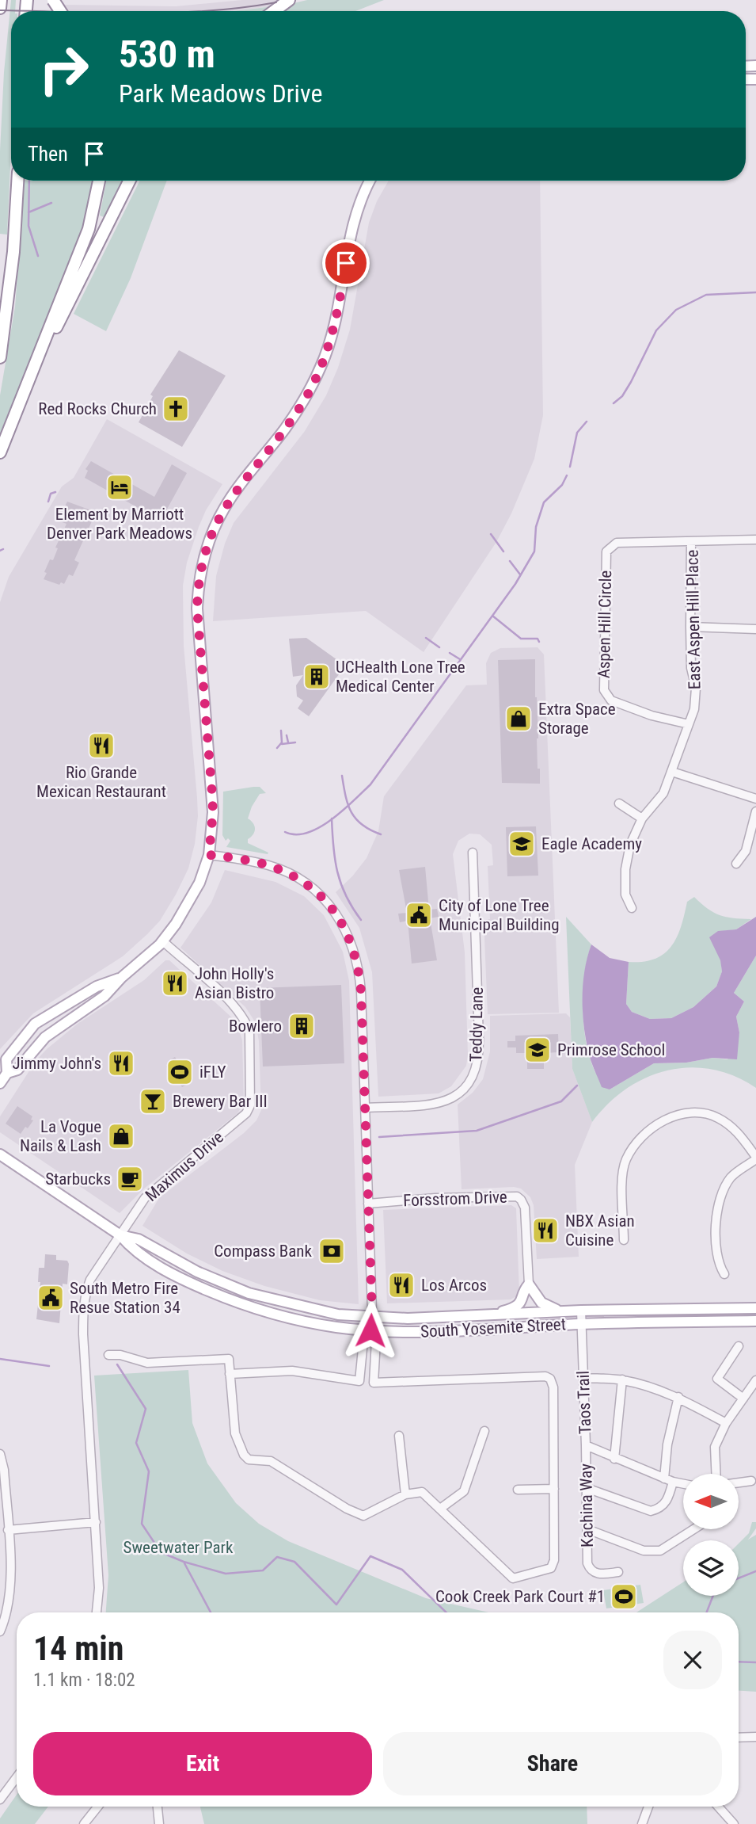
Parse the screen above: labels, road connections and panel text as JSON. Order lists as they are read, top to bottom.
{
  "streets": {
    "main road": ["South Yosemite Street"],
    "street": [
      "East Aspen Hill Place",
      "Aspen Hill Circle",
      "Teddy Lane",
      "Maximus Drive",
      "Forsstrom Drive",
      "Taos Trail",
      "Kachina Way"
    ]
  },
  "crossings": [
    ["East Aspen Hill Place", "Aspen Hill Circle"],
    ["Maximus Drive", "South Yosemite Street"],
    ["South Yosemite Street", "Taos Trail"],
    ["Taos Trail", "Kachina Way"]
  ],
  "parks": ["Sweetwater Park"],
  "places": {
    "church": ["Red Rocks Church"],
    "hotel": ["Element by Marriott Denver Park Meadows"],
    "building": ["UCHealth Lone Tree Medical Center", "Bowlero"],
    "shop": ["Extra Space Storage", "La Vogue Nails & Lash"],
    "restaurant": [
      "Rio Grande Mexican Restaurant",
      "John Holly's Asian Bistro",
      "Jimmy John's",
      "NBX Asian Cuisine",
      "Los Arcos"
    ],
    "school or university": ["Eagle Academy", "Primrose School"],
    "public building": ["City of Lone Tree Municipal Building", "South Metro Fire Resue Station 34"],
    "sports": ["iFLY", "Cook Creek Park Court #1"],
    "bar": ["Brewery Bar III"],
    "cafe": ["Starbucks"],
    "bank": ["Compass Bank"]
  },
  "north": "left",
  "page": {
    "turn": ["530 m", "Park Meadows Drive"],
    "then": "Then",
    "heading": ["14 min", "1.1 km · 18:02"],
    "buttons": ["Exit", "Share"]
  }
}
